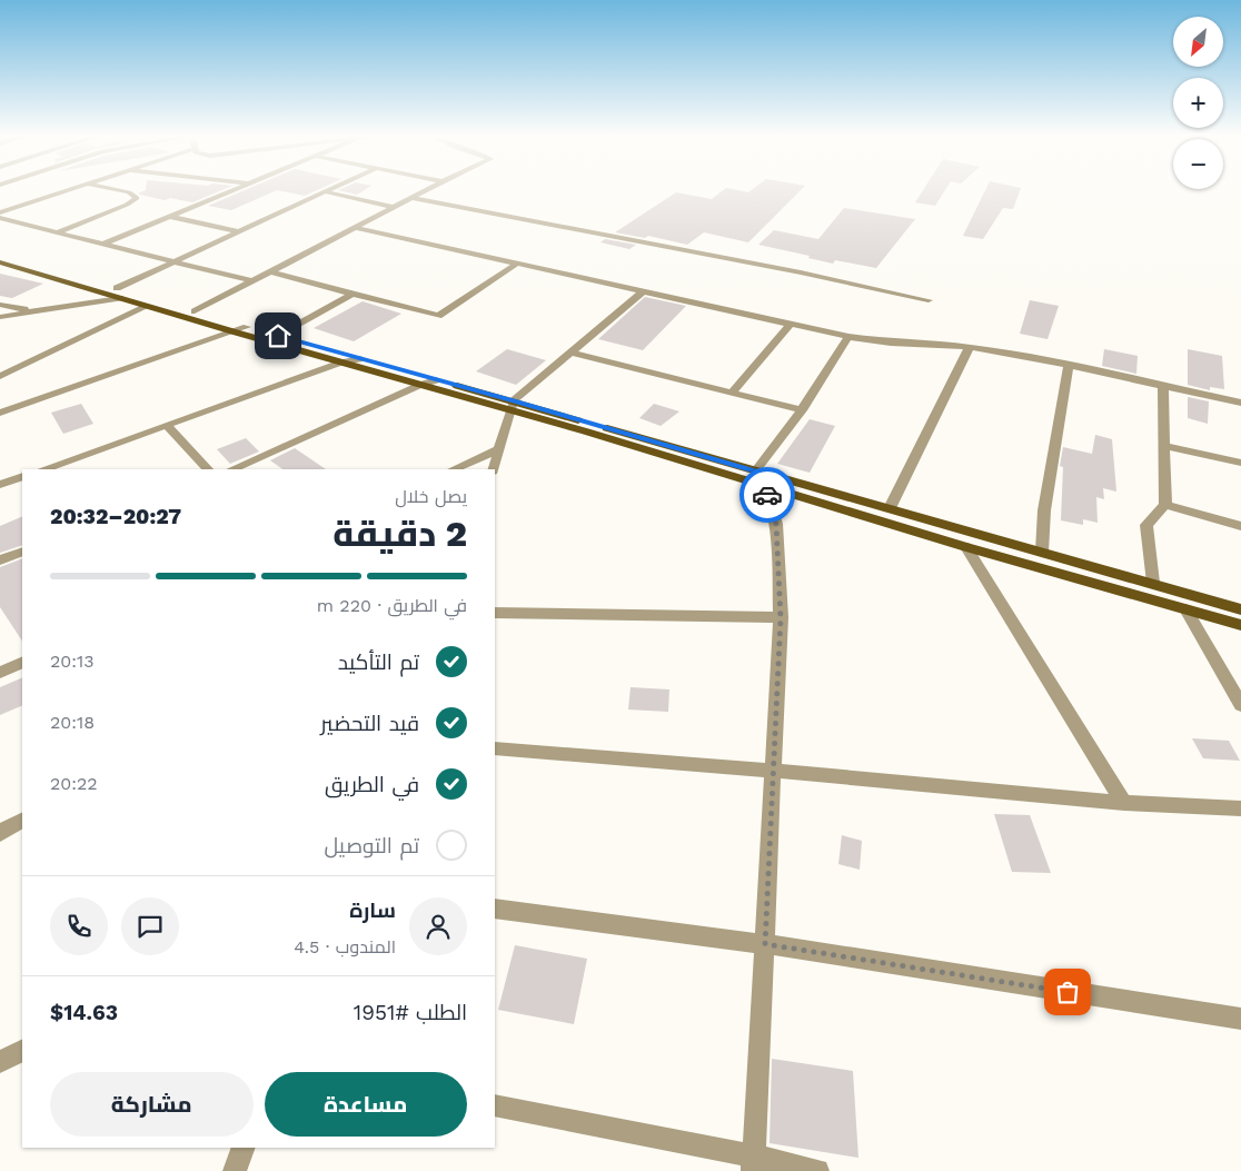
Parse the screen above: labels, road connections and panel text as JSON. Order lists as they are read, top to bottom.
{
  "north": "bottom left",
  "page": {
    "map_buttons": ["+", "−"],
    "heading": ["2 دقيقة", "يصل خلال", "20:27–20:32"],
    "panel": [
      "سارة",
      "المندوب · 4.5",
      "الطلب #1951",
      "$14.63"
    ],
    "bar": "في الطريق · 220 m",
    "list": [
      ["تم التأكيد", "20:13"],
      ["قيد التحضير", "20:18"],
      ["في الطريق", "20:22"],
      "تم التوصيل"
    ],
    "buttons": ["مساعدة", "مشاركة"]
  }
}
